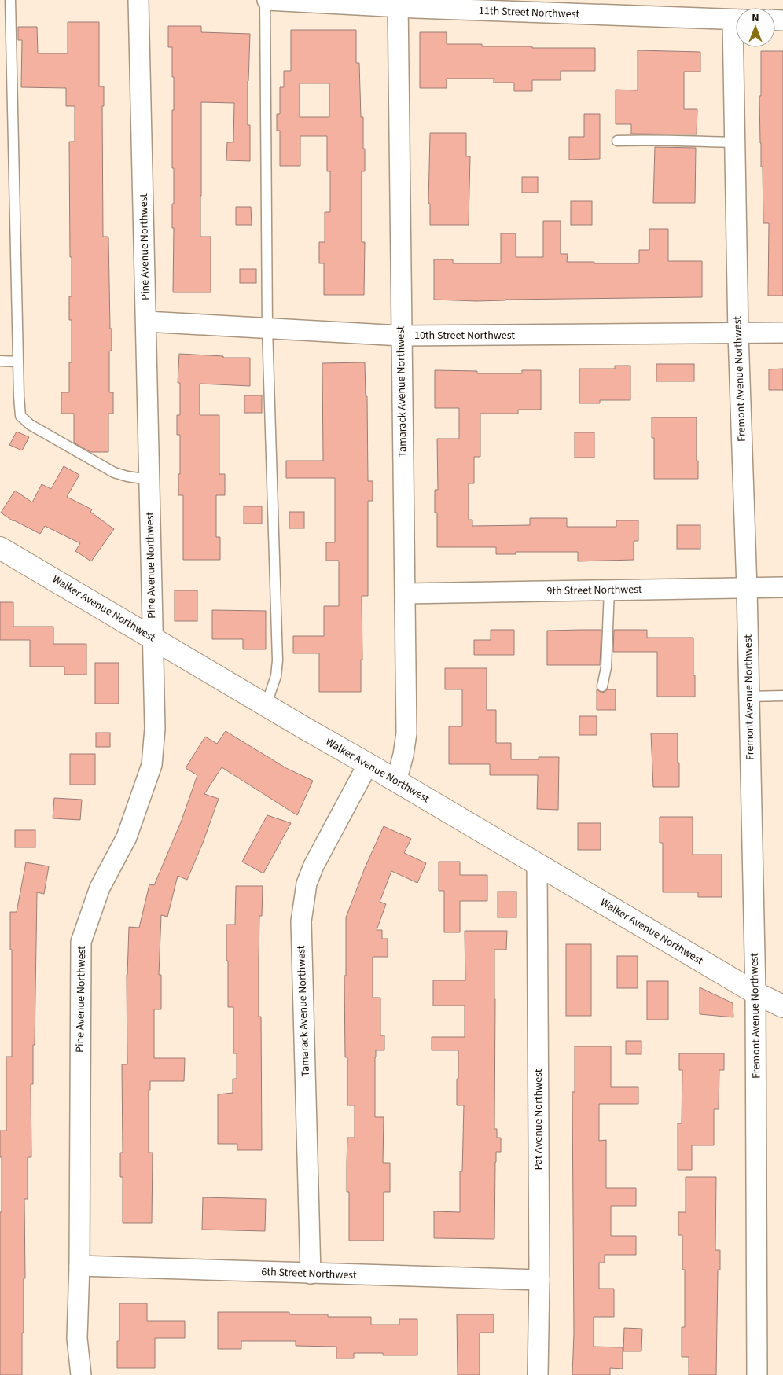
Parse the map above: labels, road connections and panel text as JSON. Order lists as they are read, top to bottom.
{
  "streets": {
    "main road": ["Walker Avenue Northwest"],
    "street": [
      "11th Street Northwest",
      "Pine Avenue Northwest",
      "10th Street Northwest",
      "Fremont Avenue Northwest",
      "Tamarack Avenue Northwest",
      "9th Street Northwest",
      "Pat Avenue Northwest",
      "6th Street Northwest"
    ]
  },
  "crossings": [
    ["11th Street Northwest", "Tamarack Avenue Northwest"],
    ["Pine Avenue Northwest", "10th Street Northwest"],
    ["Pine Avenue Northwest", "Walker Avenue Northwest"],
    ["Pine Avenue Northwest", "6th Street Northwest"],
    ["10th Street Northwest", "Fremont Avenue Northwest"],
    ["10th Street Northwest", "Tamarack Avenue Northwest"],
    ["Fremont Avenue Northwest", "9th Street Northwest"],
    ["Fremont Avenue Northwest", "Walker Avenue Northwest"],
    ["Tamarack Avenue Northwest", "9th Street Northwest"],
    ["Tamarack Avenue Northwest", "Walker Avenue Northwest"],
    ["Tamarack Avenue Northwest", "6th Street Northwest"],
    ["Walker Avenue Northwest", "Pat Avenue Northwest"],
    ["Pat Avenue Northwest", "6th Street Northwest"]
  ],
  "north": "top"
}
